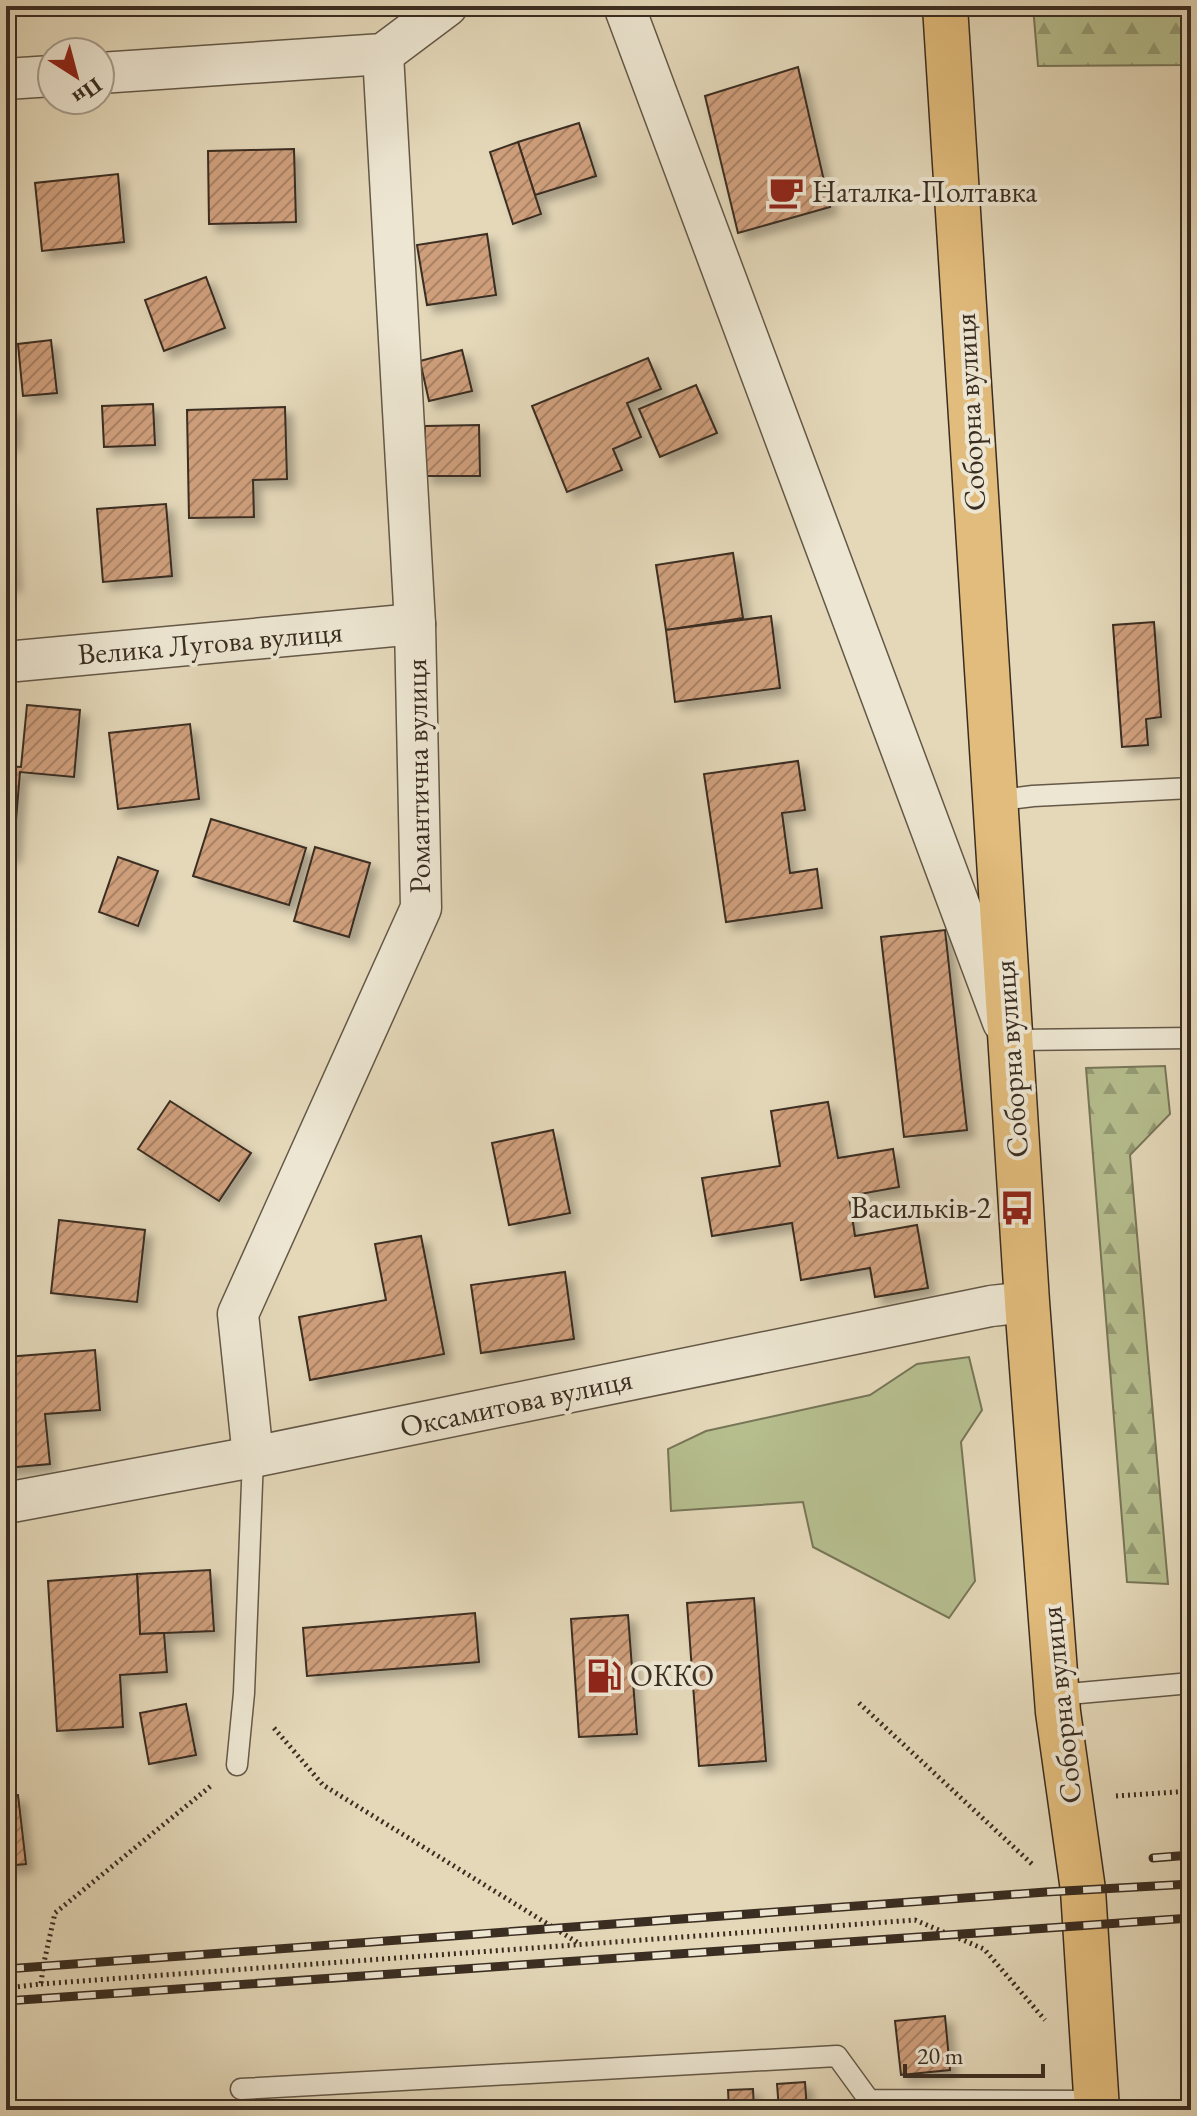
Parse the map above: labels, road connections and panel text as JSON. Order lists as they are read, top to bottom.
{
  "streets": {
    "main road": ["Соборна вулиця"],
    "street": ["Велика Лугова вулиця", "Романтична вулиця", "Оксамитова вулиця"]
  },
  "crossings": [
    ["Соборна вулиця", "Оксамитова вулиця"],
    ["Велика Лугова вулиця", "Романтична вулиця"],
    ["Романтична вулиця", "Оксамитова вулиця"]
  ],
  "places": {
    "cafe": ["Наталка-Полтавка"],
    "bus stop": ["Васильків-2"],
    "fuel station": ["ОККО"]
  },
  "scale_bar": "20 m",
  "north": "bottom right"
}
